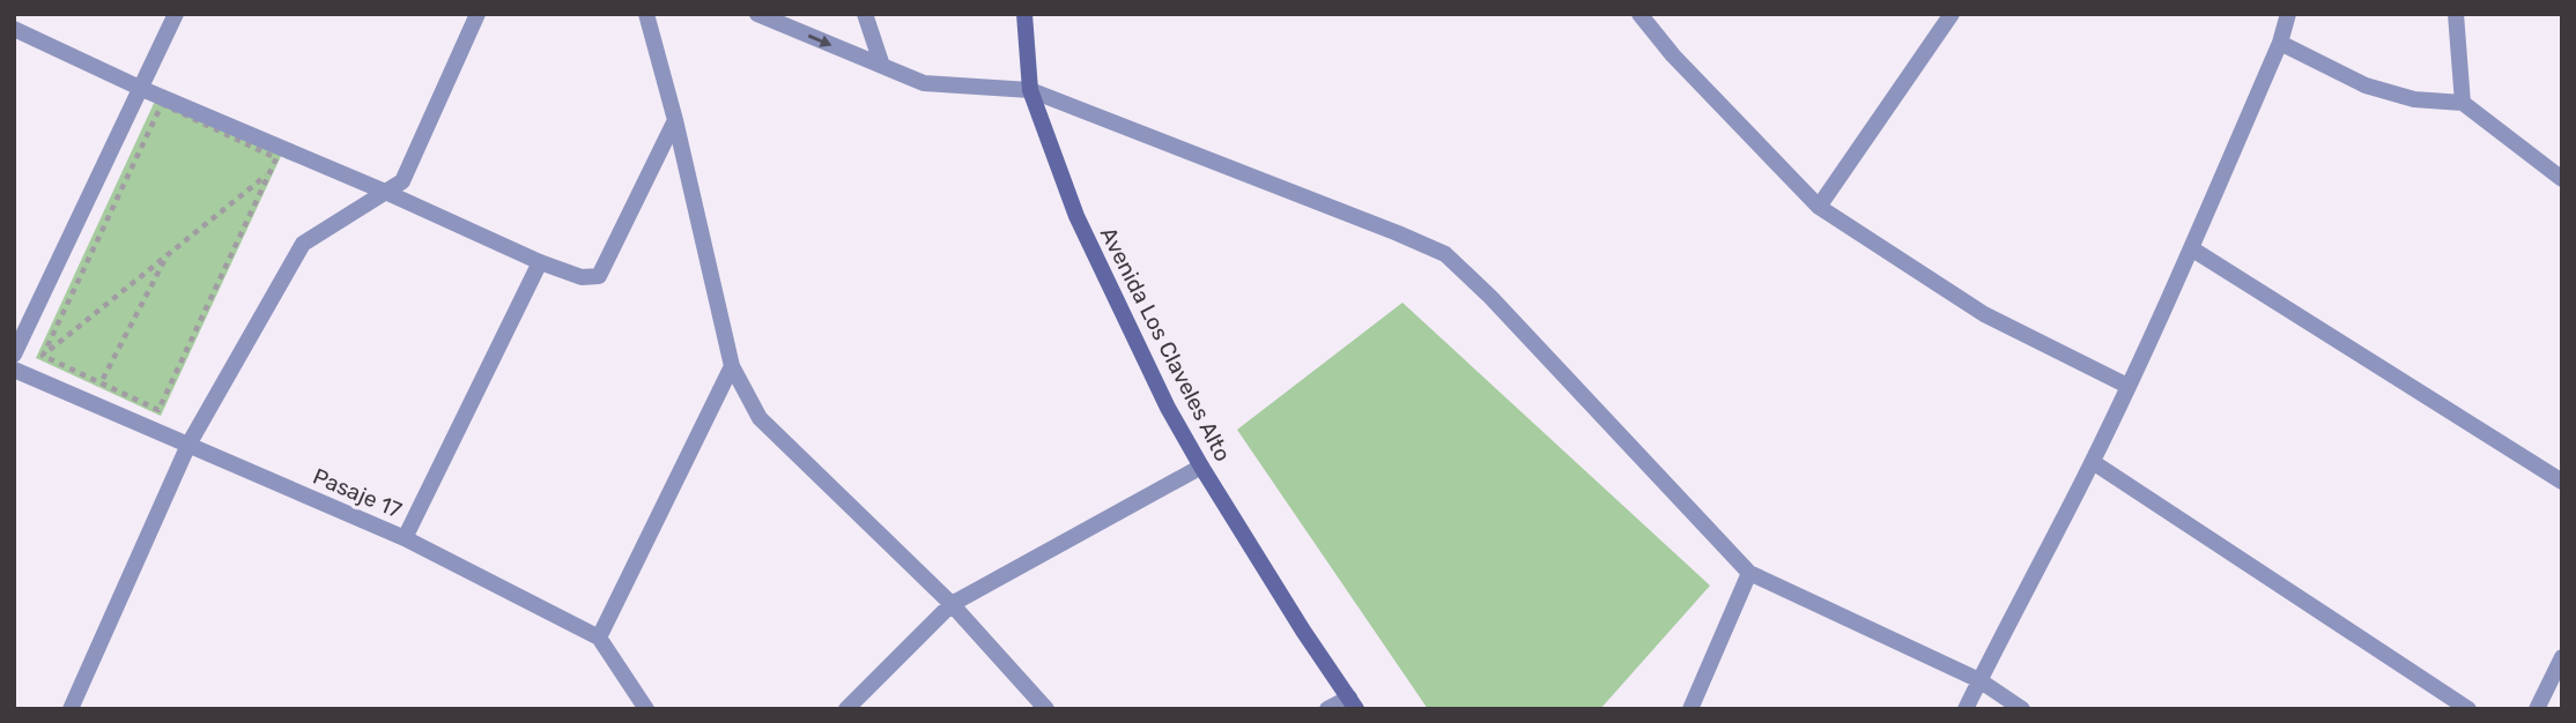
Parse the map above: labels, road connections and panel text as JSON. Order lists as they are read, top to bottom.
{
  "streets": {
    "street": ["Avenida Los Claveles Alto", "Pasaje 17"]
  }
}
